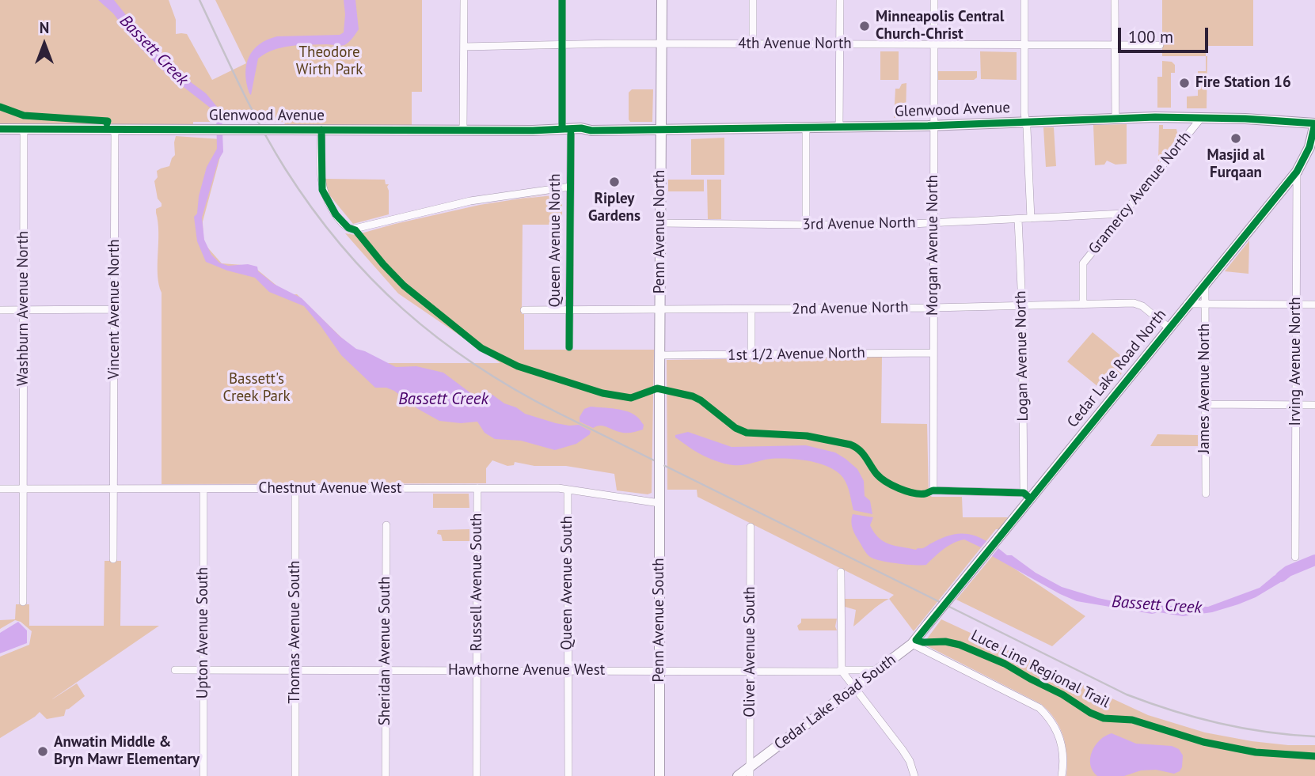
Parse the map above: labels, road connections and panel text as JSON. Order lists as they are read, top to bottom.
{
  "streets": {
    "street": [
      "4th Avenue North",
      "Glenwood Avenue",
      "Gramercy Avenue North",
      "3rd Avenue North",
      "Penn Avenue North",
      "Queen Avenue North",
      "Morgan Avenue North",
      "Washburn Avenue North",
      "2nd Avenue North",
      "Vincent Avenue North",
      "1st 1/2 Avenue North",
      "Logan Avenue North",
      "Irving Avenue North",
      "Cedar Lake Road North",
      "James Avenue North",
      "Chestnut Avenue West",
      "Russell Avenue South",
      "Queen Avenue South",
      "Penn Avenue South",
      "Thomas Avenue South",
      "Upton Avenue South",
      "Sheridan Avenue South",
      "Oliver Avenue South",
      "Hawthorne Avenue West",
      "Cedar Lake Road South"
    ],
    "cycle path": ["Luce Line Regional Trail"]
  },
  "crossings": [
    ["4th Avenue North", "Penn Avenue North"],
    ["4th Avenue North", "Queen Avenue North"],
    ["4th Avenue North", "Morgan Avenue North"],
    ["Glenwood Avenue", "Gramercy Avenue North"],
    ["Glenwood Avenue", "Penn Avenue North"],
    ["Glenwood Avenue", "Queen Avenue North"],
    ["Glenwood Avenue", "Morgan Avenue North"],
    ["Glenwood Avenue", "Washburn Avenue North"],
    ["Glenwood Avenue", "Vincent Avenue North"],
    ["Glenwood Avenue", "Cedar Lake Road North"],
    ["Gramercy Avenue North", "3rd Avenue North"],
    ["Gramercy Avenue North", "2nd Avenue North"],
    ["3rd Avenue North", "Penn Avenue North"],
    ["3rd Avenue North", "Morgan Avenue North"],
    ["3rd Avenue North", "Logan Avenue North"],
    ["Penn Avenue North", "2nd Avenue North"],
    ["Penn Avenue North", "1st 1/2 Avenue North"],
    ["Penn Avenue North", "Penn Avenue South"],
    ["Queen Avenue North", "2nd Avenue North"],
    ["Morgan Avenue North", "2nd Avenue North"],
    ["Morgan Avenue North", "1st 1/2 Avenue North"],
    ["Morgan Avenue North", "Logan Avenue North"],
    ["Morgan Avenue North", "Cedar Lake Road North"],
    ["Washburn Avenue North", "Chestnut Avenue West"],
    ["2nd Avenue North", "Logan Avenue North"],
    ["2nd Avenue North", "Cedar Lake Road North"],
    ["Vincent Avenue North", "Chestnut Avenue West"],
    ["Logan Avenue North", "Cedar Lake Road North"],
    ["Irving Avenue North", "Cedar Lake Road North"],
    ["Cedar Lake Road North", "James Avenue North"],
    ["Cedar Lake Road North", "Cedar Lake Road South"],
    ["Chestnut Avenue West", "Russell Avenue South"],
    ["Chestnut Avenue West", "Queen Avenue South"],
    ["Chestnut Avenue West", "Penn Avenue South"],
    ["Chestnut Avenue West", "Thomas Avenue South"],
    ["Chestnut Avenue West", "Upton Avenue South"],
    ["Russell Avenue South", "Hawthorne Avenue West"],
    ["Queen Avenue South", "Hawthorne Avenue West"],
    ["Penn Avenue South", "Hawthorne Avenue West"],
    ["Thomas Avenue South", "Hawthorne Avenue West"],
    ["Upton Avenue South", "Hawthorne Avenue West"],
    ["Sheridan Avenue South", "Hawthorne Avenue West"],
    ["Oliver Avenue South", "Hawthorne Avenue West"],
    ["Oliver Avenue South", "Cedar Lake Road South"],
    ["Hawthorne Avenue West", "Cedar Lake Road South"]
  ],
  "water": ["Bassett Creek"],
  "parks": ["Theodore Wirth Park", "Bassett's Creek Park"],
  "places": [
    "Minneapolis Central Church-Christ",
    "Fire Station 16",
    "Masjid al Furqaan",
    "Ripley Gardens",
    "Anwatin Middle & Bryn Mawr Elementary"
  ],
  "scale_bar": "100 m",
  "north": "top"
}
